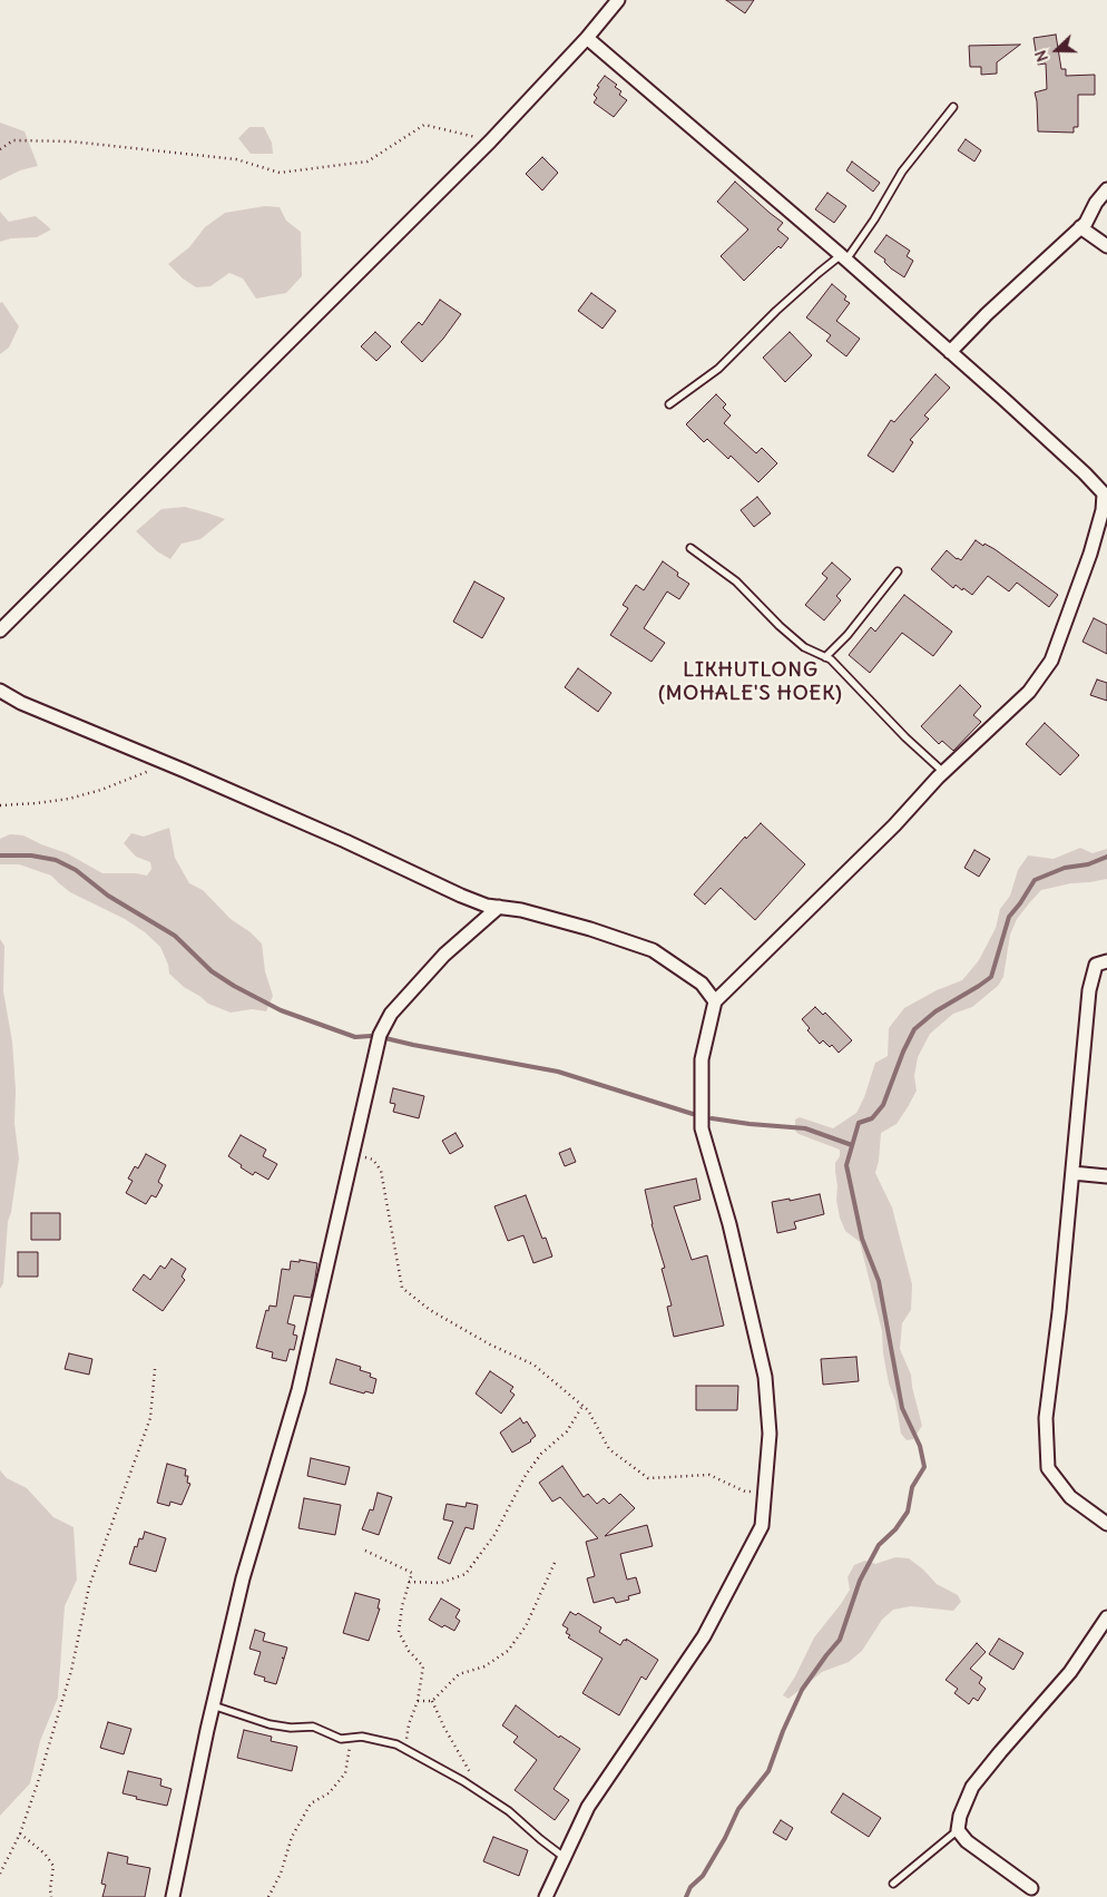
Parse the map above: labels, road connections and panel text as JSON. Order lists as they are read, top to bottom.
{
  "districts": ["LIKHUTLONG (MOHALE'S HOEK)"],
  "north": "left"
}
